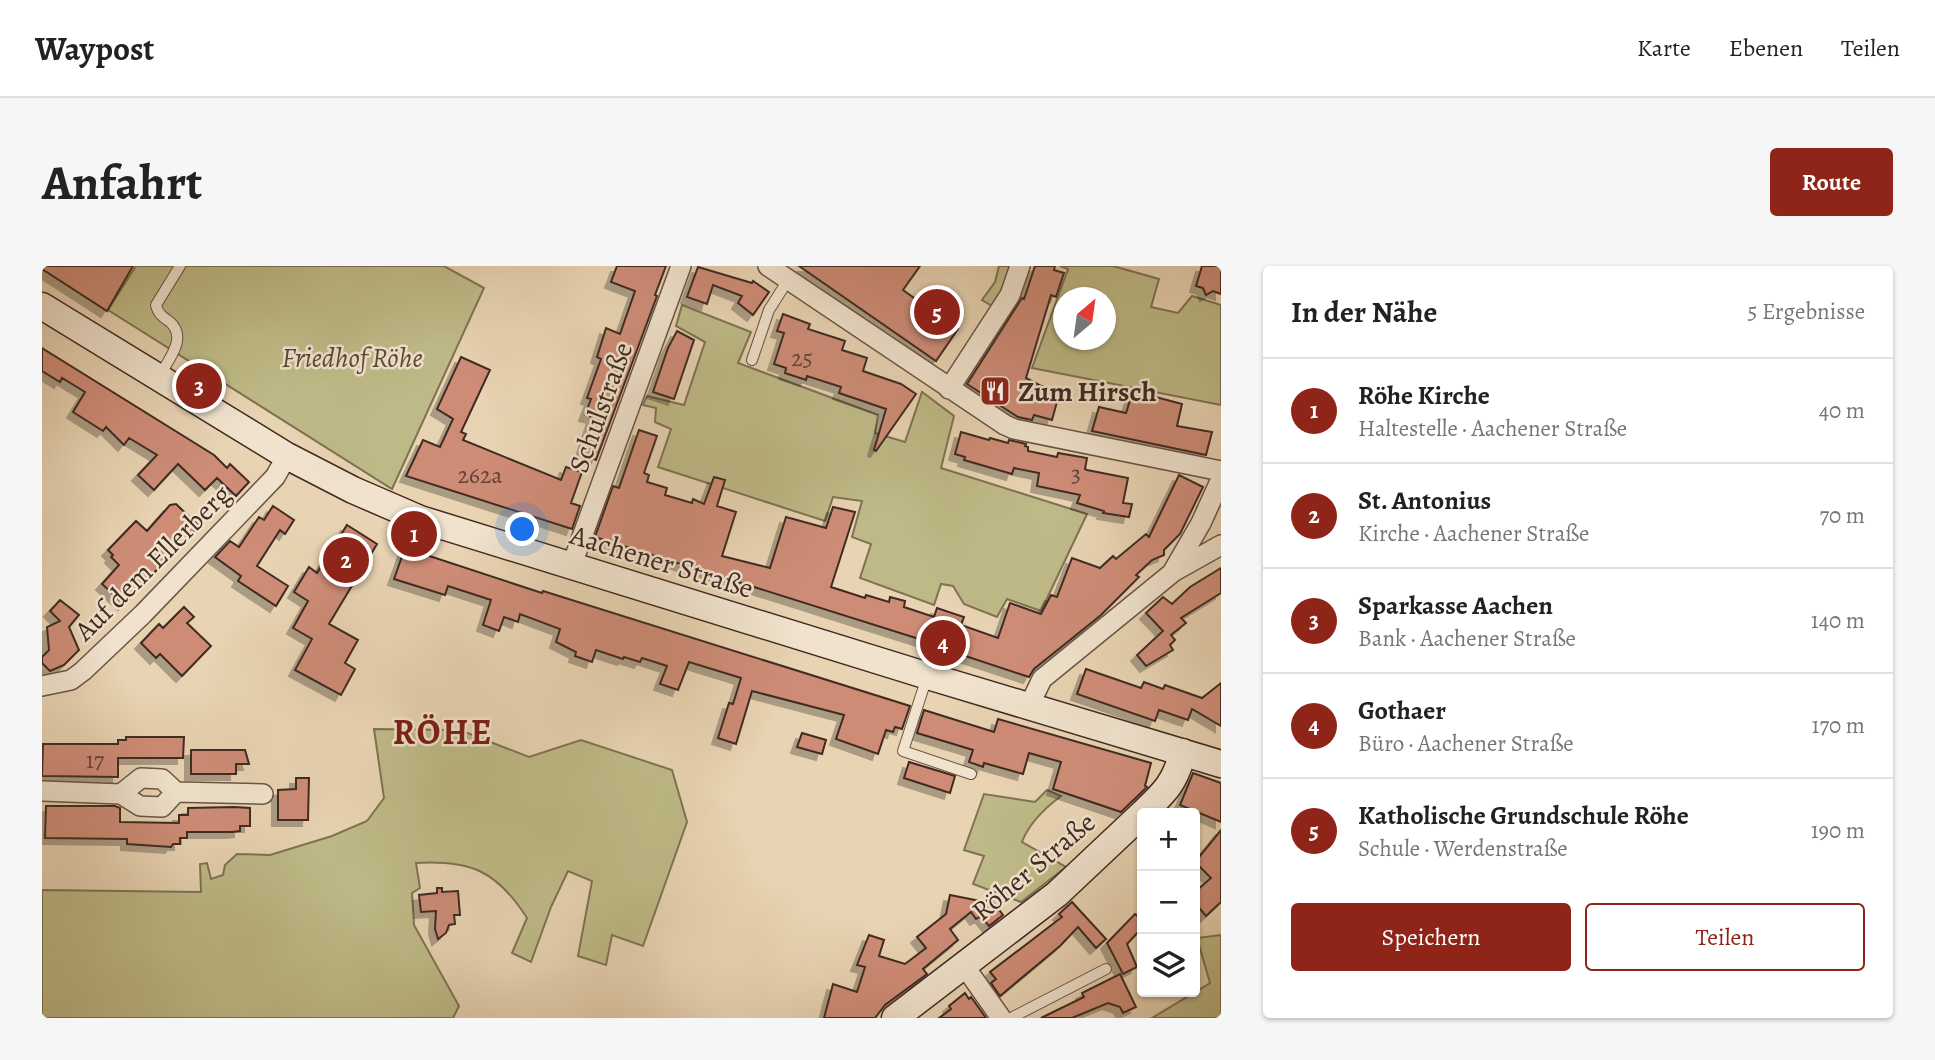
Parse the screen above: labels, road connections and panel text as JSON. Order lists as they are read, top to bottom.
{
  "streets": {
    "main road": ["Aachener Straße", "Röher Straße"],
    "street": ["Schulstraße", "Auf dem Ellerberg"]
  },
  "crossings": [
    ["Schulstraße", "Aachener Straße"],
    ["Aachener Straße", "Auf dem Ellerberg"],
    ["Aachener Straße", "Röher Straße"]
  ],
  "districts": ["RÖHE"],
  "parks": ["Friedhof Röhe"],
  "places": {
    "restaurant": ["Zum Hirsch"]
  },
  "house_numbers": [
    "25",
    "3",
    "262a",
    "17"
  ],
  "north": "top right",
  "page": {
    "header": "Waypost",
    "nav": ["Karte", "Ebenen", "Teilen"],
    "buttons": [
      "Route",
      ["Speichern", "Teilen"]
    ],
    "title": "Anfahrt",
    "heading": ["In der Nähe", "5 Ergebnisse"],
    "pins": [
      "5",
      "3",
      "1",
      "2",
      "4"
    ],
    "list": [
      {
        "mark": "1",
        "name": "Röhe Kirche",
        "note": "Haltestelle · Aachener Straße",
        "value": "40 m"
      },
      {
        "mark": "2",
        "name": "St. Antonius",
        "note": "Kirche · Aachener Straße",
        "value": "70 m"
      },
      {
        "mark": "3",
        "name": "Sparkasse Aachen",
        "note": "Bank · Aachener Straße",
        "value": "140 m"
      },
      {
        "mark": "4",
        "name": "Gothaer",
        "note": "Büro · Aachener Straße",
        "value": "170 m"
      },
      {
        "mark": "5",
        "name": "Katholische Grundschule Röhe",
        "note": "Schule · Werdenstraße",
        "value": "190 m"
      }
    ],
    "map_buttons": ["+", "−"]
  }
}
